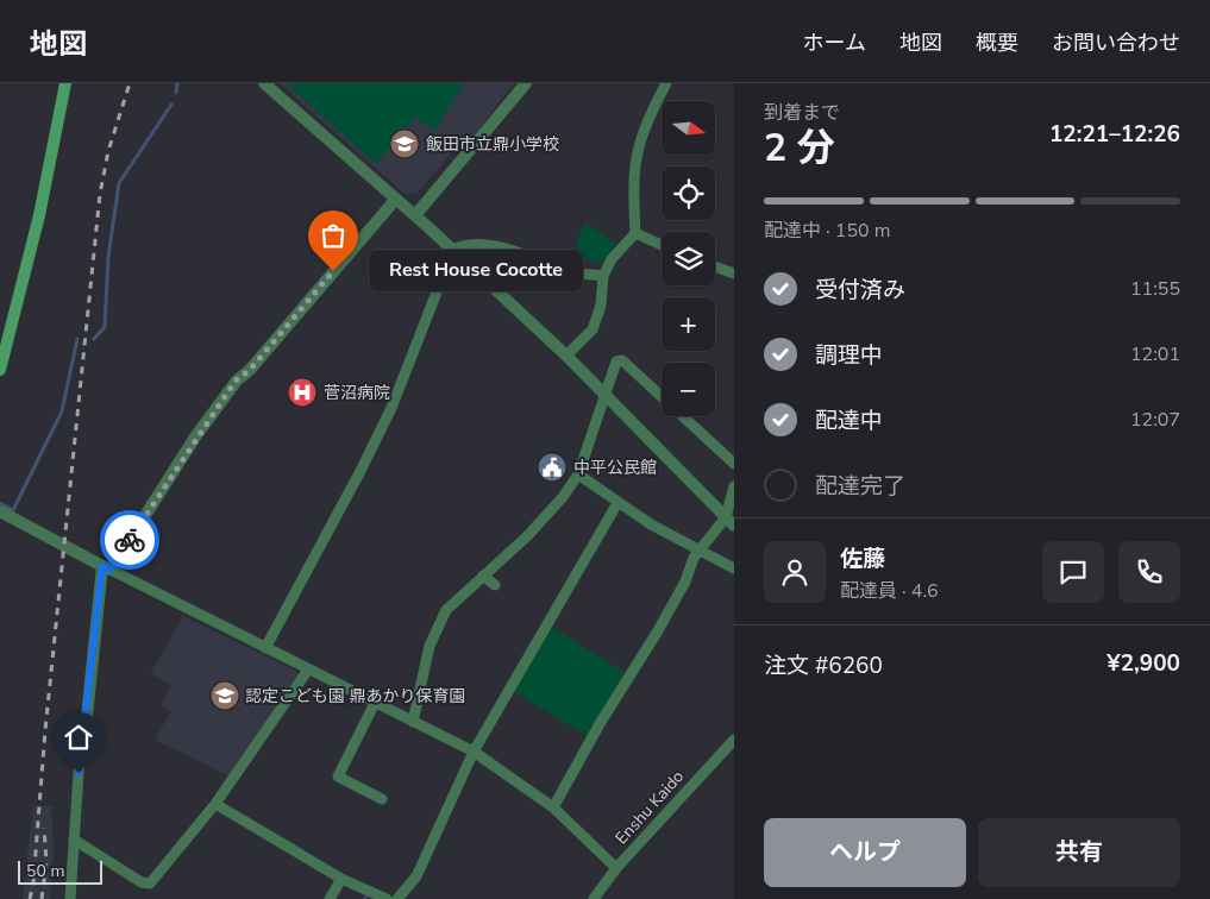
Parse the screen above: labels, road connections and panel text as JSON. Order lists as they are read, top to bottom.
{
  "streets": {
    "street": ["Enshu Kaido"]
  },
  "places": {
    "school or university": ["飯田市立鼎小学校", "認定こども園 鼎あかり保育園"],
    "other": ["Rest House Cocotte"],
    "hospital": ["菅沼病院"],
    "public building": ["中平公民館"]
  },
  "scale_bar": "50 m",
  "north": "right",
  "page": {
    "header": "地図",
    "nav": [
      "ホーム",
      "地図",
      "概要",
      "お問い合わせ"
    ],
    "heading": ["2 分", "到着まで", "12:21–12:26"],
    "panel": [
      "佐藤",
      "配達員 · 4.6",
      "注文 #6260",
      "¥2,900"
    ],
    "map_buttons": ["+", "−"],
    "bar": "配達中 · 150 m",
    "bubble": "Rest House Cocotte",
    "list": [
      ["受付済み", "11:55"],
      ["調理中", "12:01"],
      ["配達中", "12:07"],
      "配達完了"
    ],
    "buttons": ["ヘルプ", "共有"],
    "scale": "50 m"
  }
}
